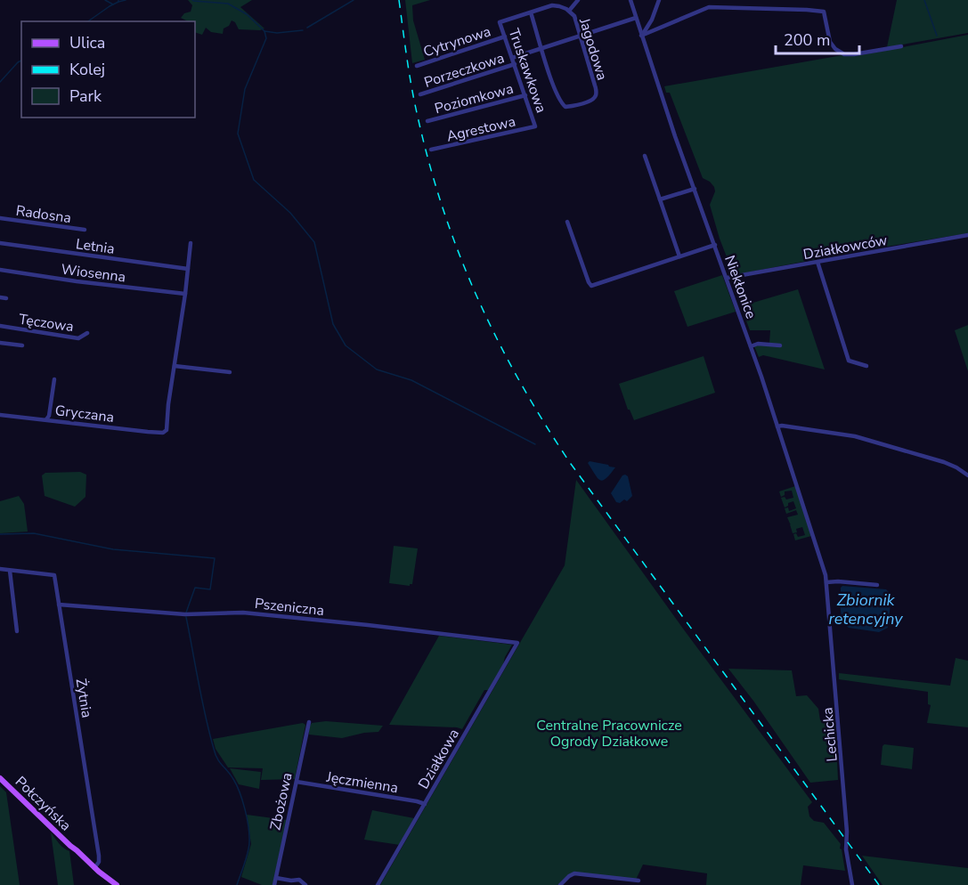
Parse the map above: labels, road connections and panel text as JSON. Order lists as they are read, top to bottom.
{
  "streets": {
    "main road": ["Połczyńska"],
    "street": [
      "Cytrynowa",
      "Jagodowa",
      "Porzeczkowa",
      "Truskawkowa",
      "Poziomkowa",
      "Agrestowa",
      "Radosna",
      "Letnia",
      "Działkowców",
      "Wiosenna",
      "Niekłonice",
      "Tęczowa",
      "Gryczana",
      "Pszeniczna",
      "Żytnia",
      "Lechicka",
      "Działkowa",
      "Jęczmienna",
      "Zbożowa"
    ]
  },
  "crossings": [
    ["Cytrynowa", "Truskawkowa"],
    ["Jagodowa", "Truskawkowa"],
    ["Porzeczkowa", "Truskawkowa"],
    ["Truskawkowa", "Poziomkowa"],
    ["Truskawkowa", "Agrestowa"],
    ["Działkowców", "Niekłonice"],
    ["Niekłonice", "Lechicka"],
    ["Pszeniczna", "Żytnia"],
    ["Pszeniczna", "Działkowa"],
    ["Żytnia", "Połczyńska"],
    ["Działkowa", "Jęczmienna"],
    ["Jęczmienna", "Zbożowa"]
  ],
  "water": ["Zbiornik retencyjny"],
  "parks": ["Centralne Pracownicze Ogrody Działkowe"],
  "legend": ["Ulica", "Kolej", "Park"],
  "scale_bar": "200 m"
}
